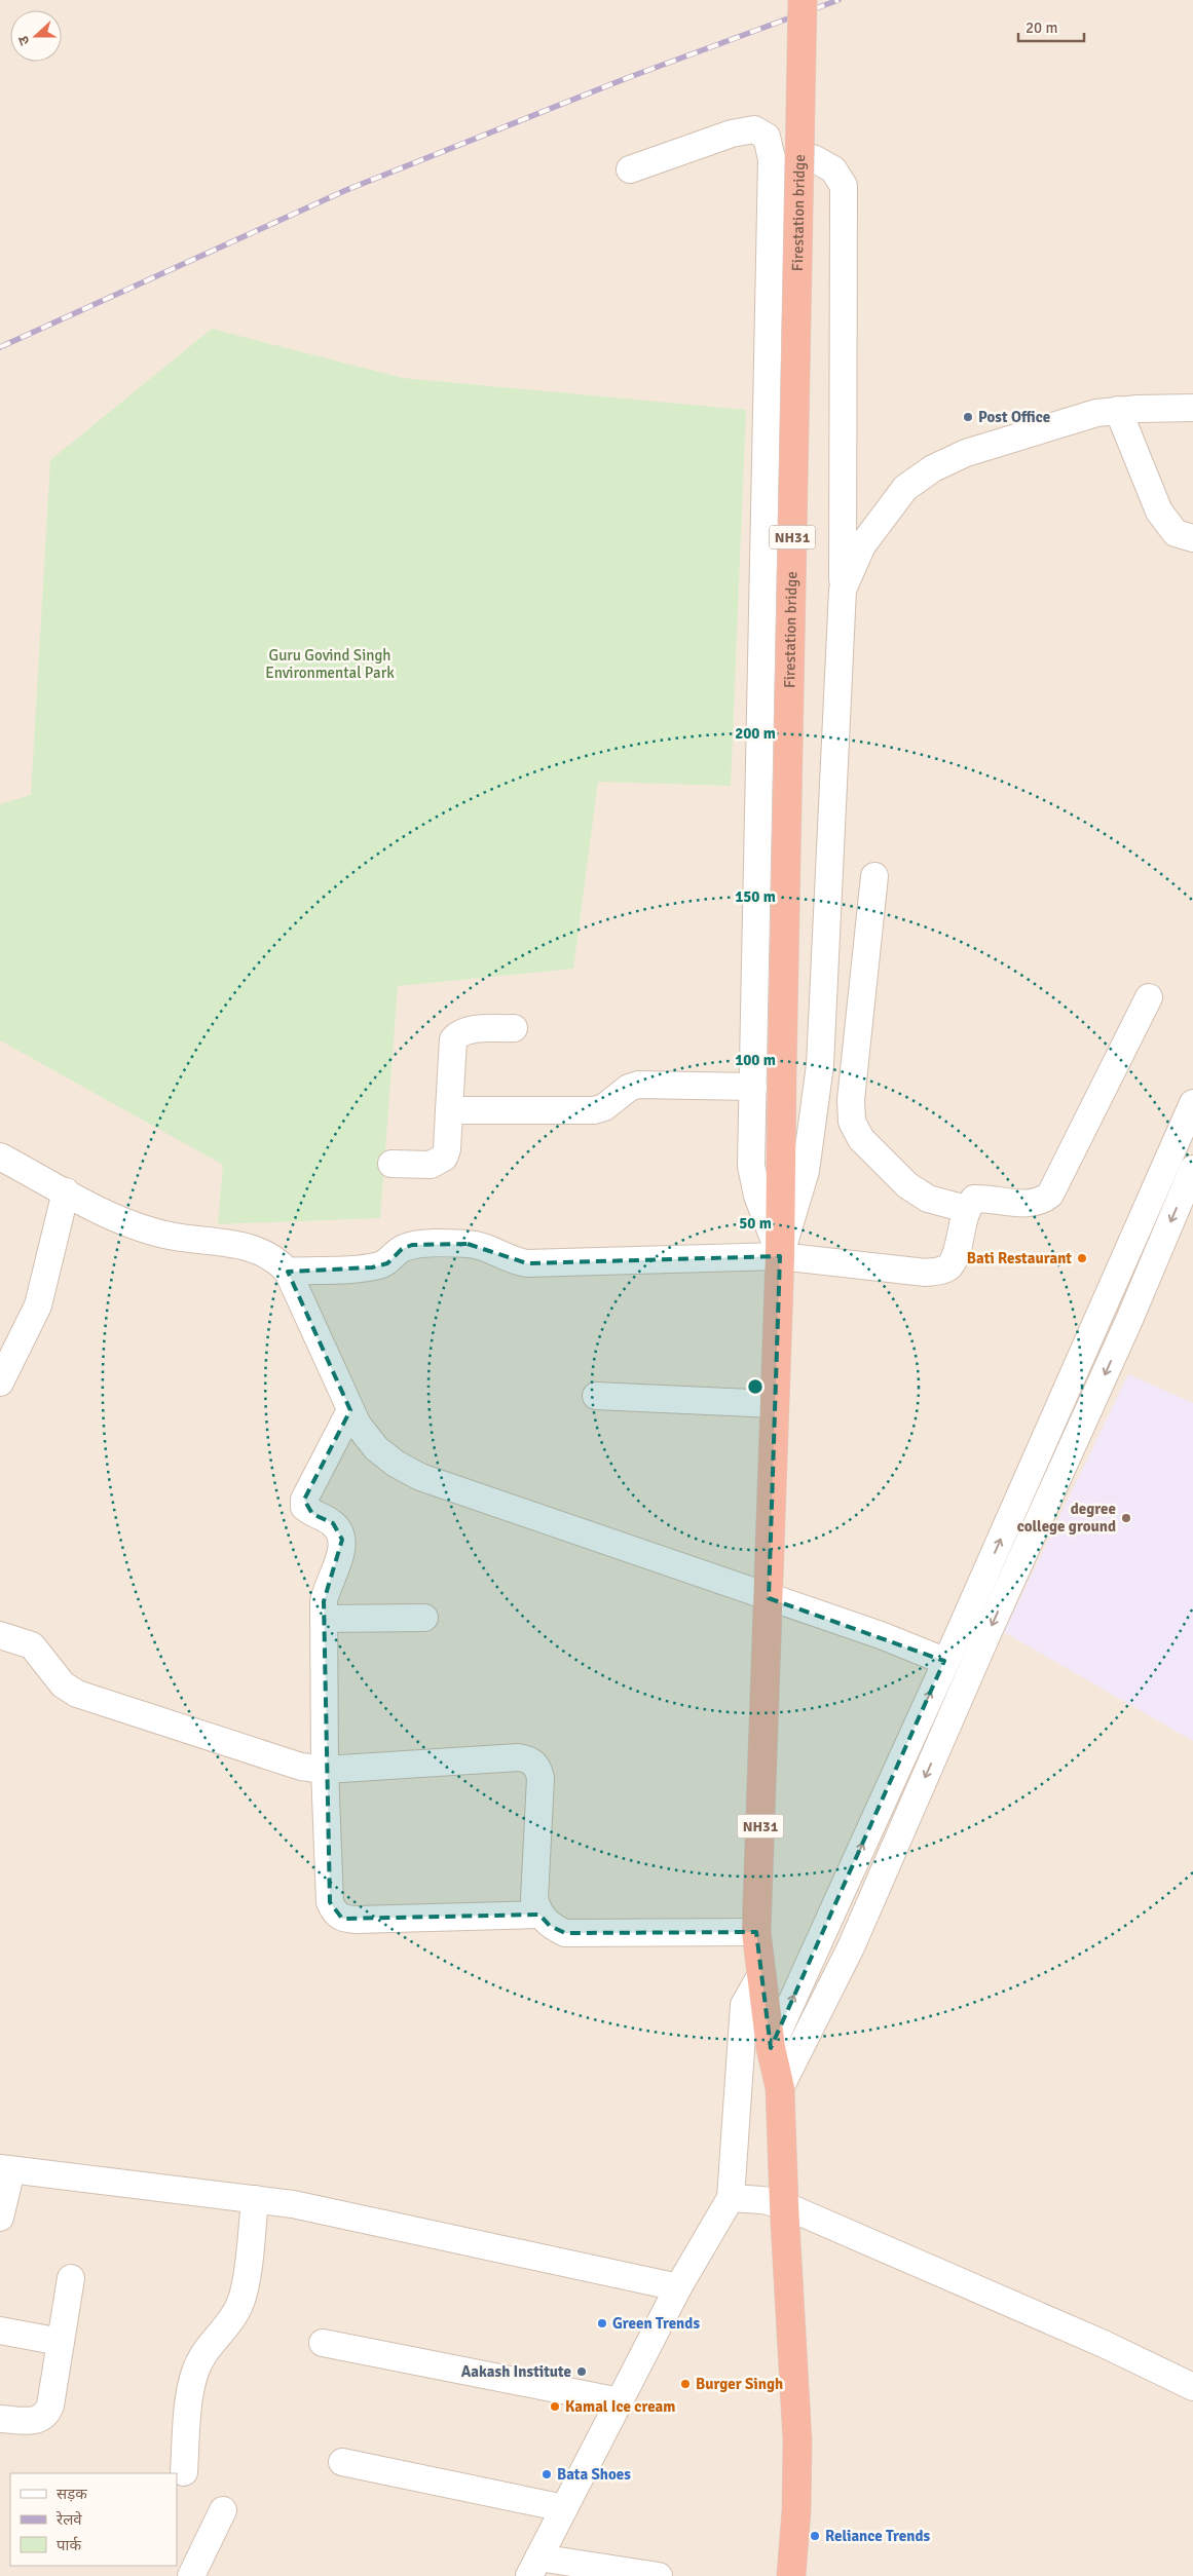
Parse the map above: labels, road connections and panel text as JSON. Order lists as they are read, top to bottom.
{
  "streets": {
    "highway": ["Firestation bridge", "NH31"]
  },
  "crossings": [
    ["Firestation bridge", "NH31"]
  ],
  "parks": ["Guru Govind Singh Environmental Park"],
  "places": [
    "Post Office",
    "Bati Restaurant",
    "degree college ground",
    "Green Trends",
    "Aakash Institute",
    "Burger Singh",
    "Kamal Ice cream",
    "Bata Shoes",
    "Reliance Trends"
  ],
  "legend": ["सड़क", "रेलवे", "पार्क"],
  "scale_bar": "20 m",
  "north": "left",
  "rings": [
    "200 m",
    "150 m",
    "100 m",
    "50 m"
  ]
}
